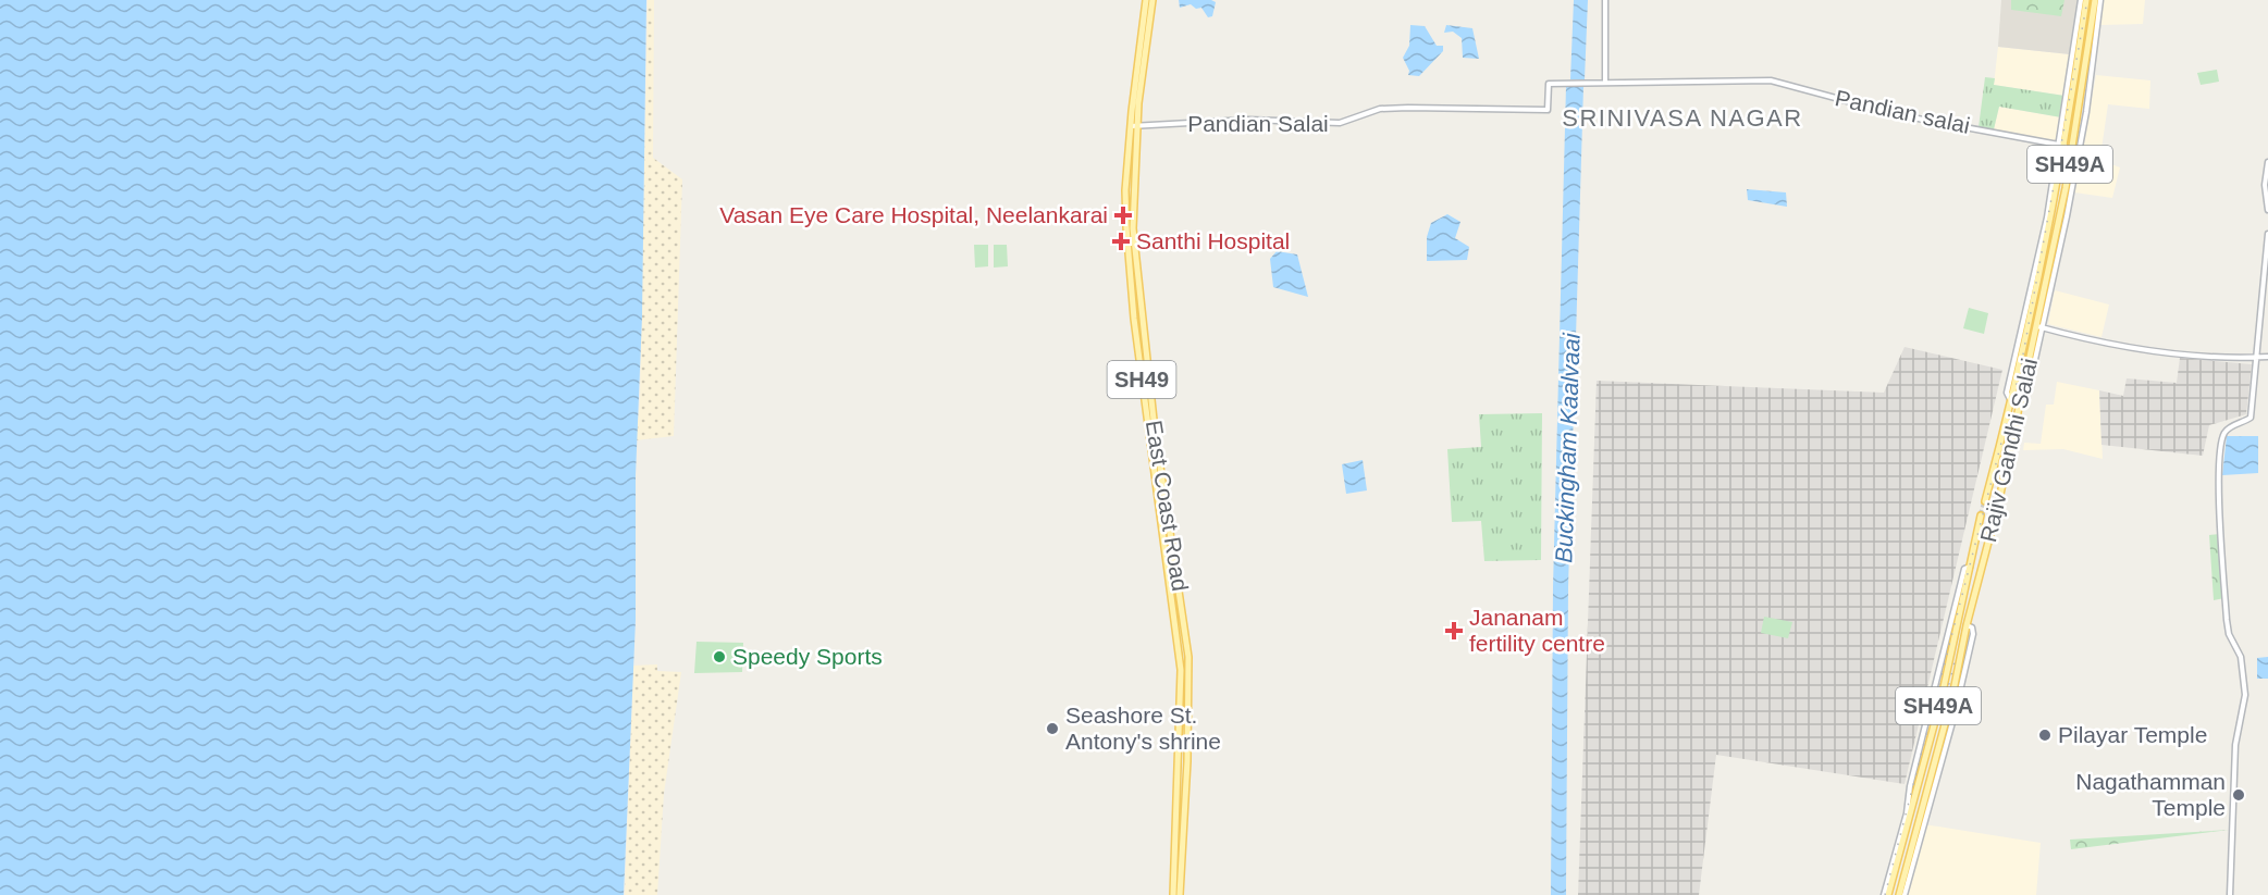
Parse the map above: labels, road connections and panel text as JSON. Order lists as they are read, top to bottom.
{
  "streets": {
    "main road": [
      "SH49A",
      "SH49",
      "Rajiv Gandhi Salai",
      "East Coast Road"
    ],
    "street": ["Pandian salai", "Pandian Salai"]
  },
  "crossings": [
    ["Pandian salai", "Pandian Salai"],
    ["Pandian salai", "Rajiv Gandhi Salai"],
    ["Pandian Salai", "East Coast Road"]
  ],
  "districts": ["SRINIVASA NAGAR"],
  "water": ["Buckingham Kaalvaai"],
  "places": {
    "health": ["Vasan Eye Care Hospital, Neelankarai", "Santhi Hospital", "Jananam fertility centre"],
    "other": [
      "Speedy Sports",
      "Seashore St. Antony's shrine",
      "Pilayar Temple",
      "Nagathamman Temple"
    ]
  }
}
